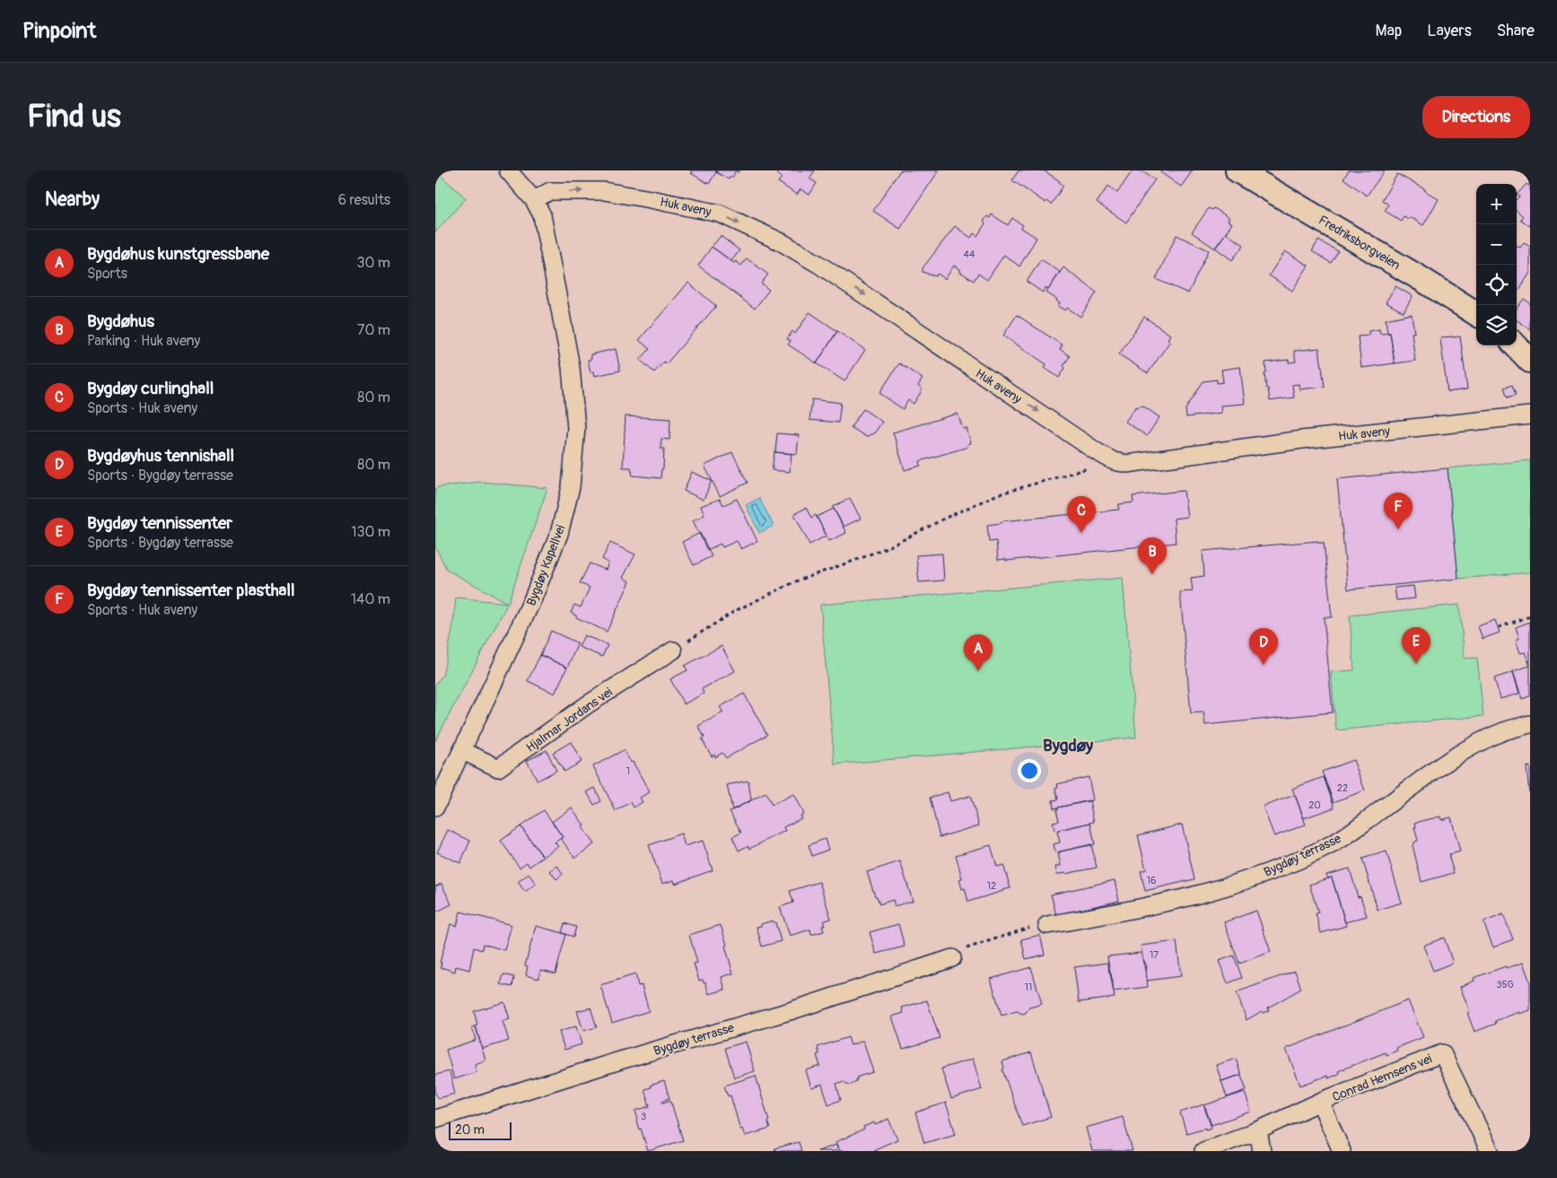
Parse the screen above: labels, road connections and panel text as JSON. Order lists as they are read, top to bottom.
{
  "streets": {
    "street": [
      "Huk aveny",
      "Fredriksborgveien",
      "Bygdøy Kapellvei",
      "Hjalmar Jordans vei",
      "Bygdøy terrasse",
      "Conrad Hemsens vei"
    ]
  },
  "crossings": [
    ["Huk aveny", "Bygdøy Kapellvei"],
    ["Bygdøy Kapellvei", "Hjalmar Jordans vei"]
  ],
  "one_way": ["Huk aveny"],
  "districts": ["Bygdøy"],
  "house_numbers": [
    "44",
    "1",
    "22",
    "20",
    "16",
    "12",
    "17",
    "35G",
    "11",
    "3"
  ],
  "scale_bar": "20 m",
  "page": {
    "header": "Pinpoint",
    "nav": ["Map", "Layers", "Share"],
    "buttons": "Directions",
    "title": "Find us",
    "heading": ["Nearby", "6 results"],
    "map_buttons": ["+", "−"],
    "list": [
      {
        "mark": "A",
        "name": "Bygdøhus kunstgressbane",
        "note": "Sports",
        "value": "30 m"
      },
      {
        "mark": "B",
        "name": "Bygdøhus",
        "note": "Parking · Huk aveny",
        "value": "70 m"
      },
      {
        "mark": "C",
        "name": "Bygdøy curlinghall",
        "note": "Sports · Huk aveny",
        "value": "80 m"
      },
      {
        "mark": "D",
        "name": "Bygdøyhus tennishall",
        "note": "Sports · Bygdøy terrasse",
        "value": "80 m"
      },
      {
        "mark": "E",
        "name": "Bygdøy tennissenter",
        "note": "Sports · Bygdøy terrasse",
        "value": "130 m"
      },
      {
        "mark": "F",
        "name": "Bygdøy tennissenter plasthall",
        "note": "Sports · Huk aveny",
        "value": "140 m"
      }
    ],
    "pins": [
      "F",
      "C",
      "B",
      "E",
      "D",
      "A"
    ],
    "scale": "20 m"
  }
}
